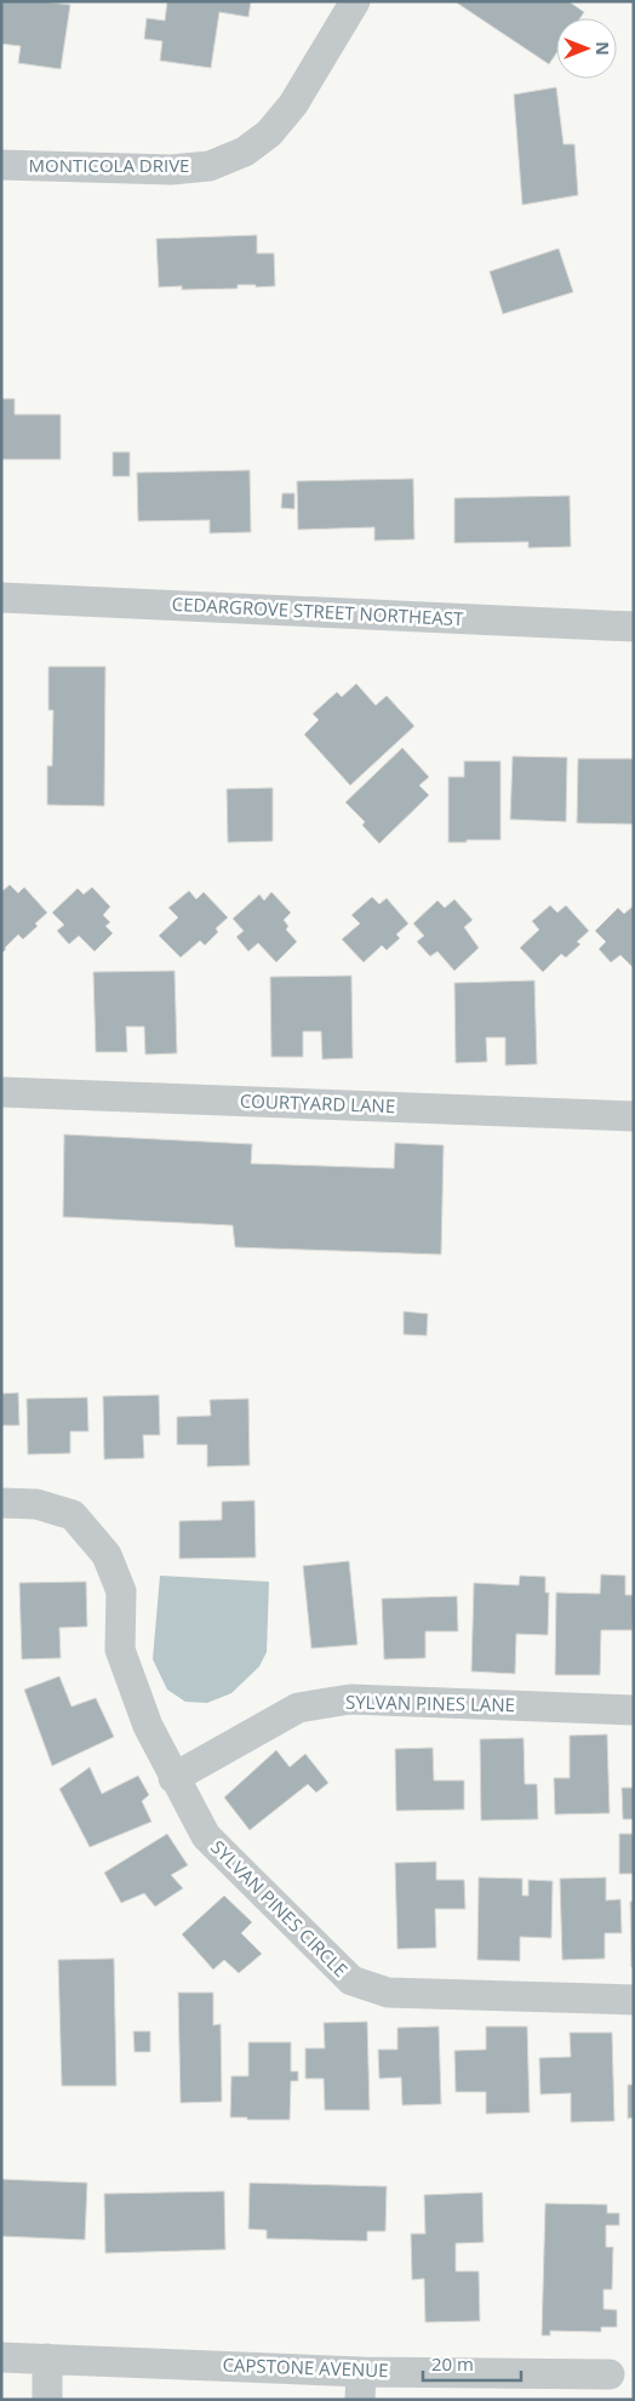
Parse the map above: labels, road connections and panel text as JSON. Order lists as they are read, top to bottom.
{
  "streets": {
    "street": [
      "MONTICOLA DRIVE",
      "CEDARGROVE STREET NORTHEAST",
      "COURTYARD LANE",
      "SYLVAN PINES LANE",
      "SYLVAN PINES CIRCLE",
      "CAPSTONE AVENUE"
    ]
  },
  "crossings": [
    ["SYLVAN PINES LANE", "SYLVAN PINES CIRCLE"]
  ],
  "scale_bar": "20 m",
  "north": "right"
}
